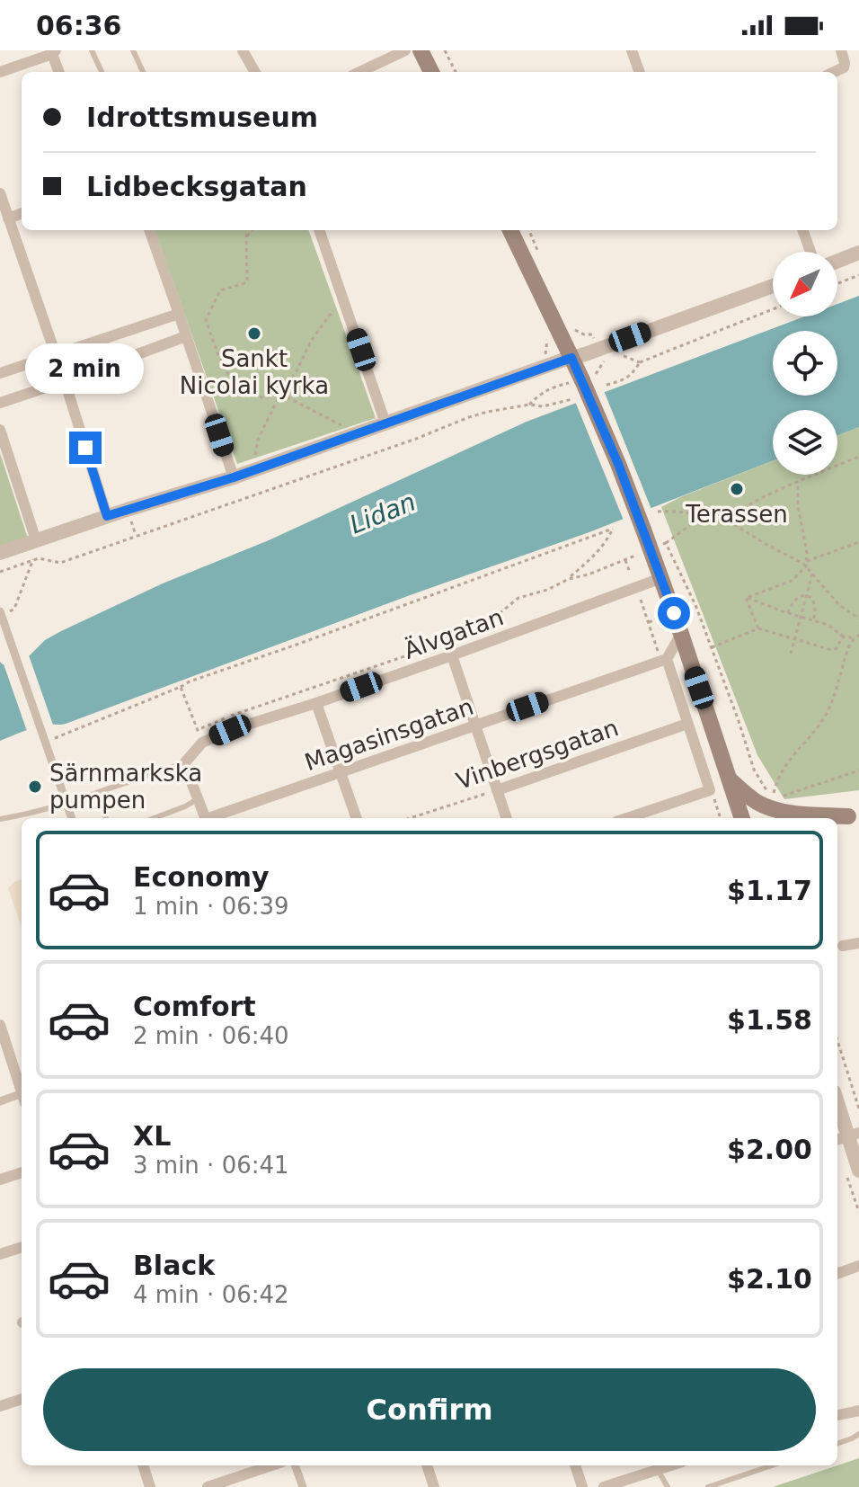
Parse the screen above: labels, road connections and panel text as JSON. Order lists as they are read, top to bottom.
{
  "streets": {
    "street": ["Älvgatan", "Magasinsgatan", "Vinbergsgatan"]
  },
  "water": ["Lidan"],
  "places": ["Sankt Nicolai kyrka", "Terassen", "Särnmarkska pumpen"],
  "north": "bottom left",
  "page": {
    "status": "06:36",
    "banner": ["Idrottsmuseum", "Lidbecksgatan"],
    "bubble": "2 min",
    "list": [
      {
        "name": "Economy",
        "note": "1 min · 06:39",
        "value": "$1.17"
      },
      {
        "name": "Comfort",
        "note": "2 min · 06:40",
        "value": "$1.58"
      },
      {
        "name": "XL",
        "note": "3 min · 06:41",
        "value": "$2.00"
      },
      {
        "name": "Black",
        "note": "4 min · 06:42",
        "value": "$2.10"
      }
    ],
    "buttons": "Confirm"
  }
}
